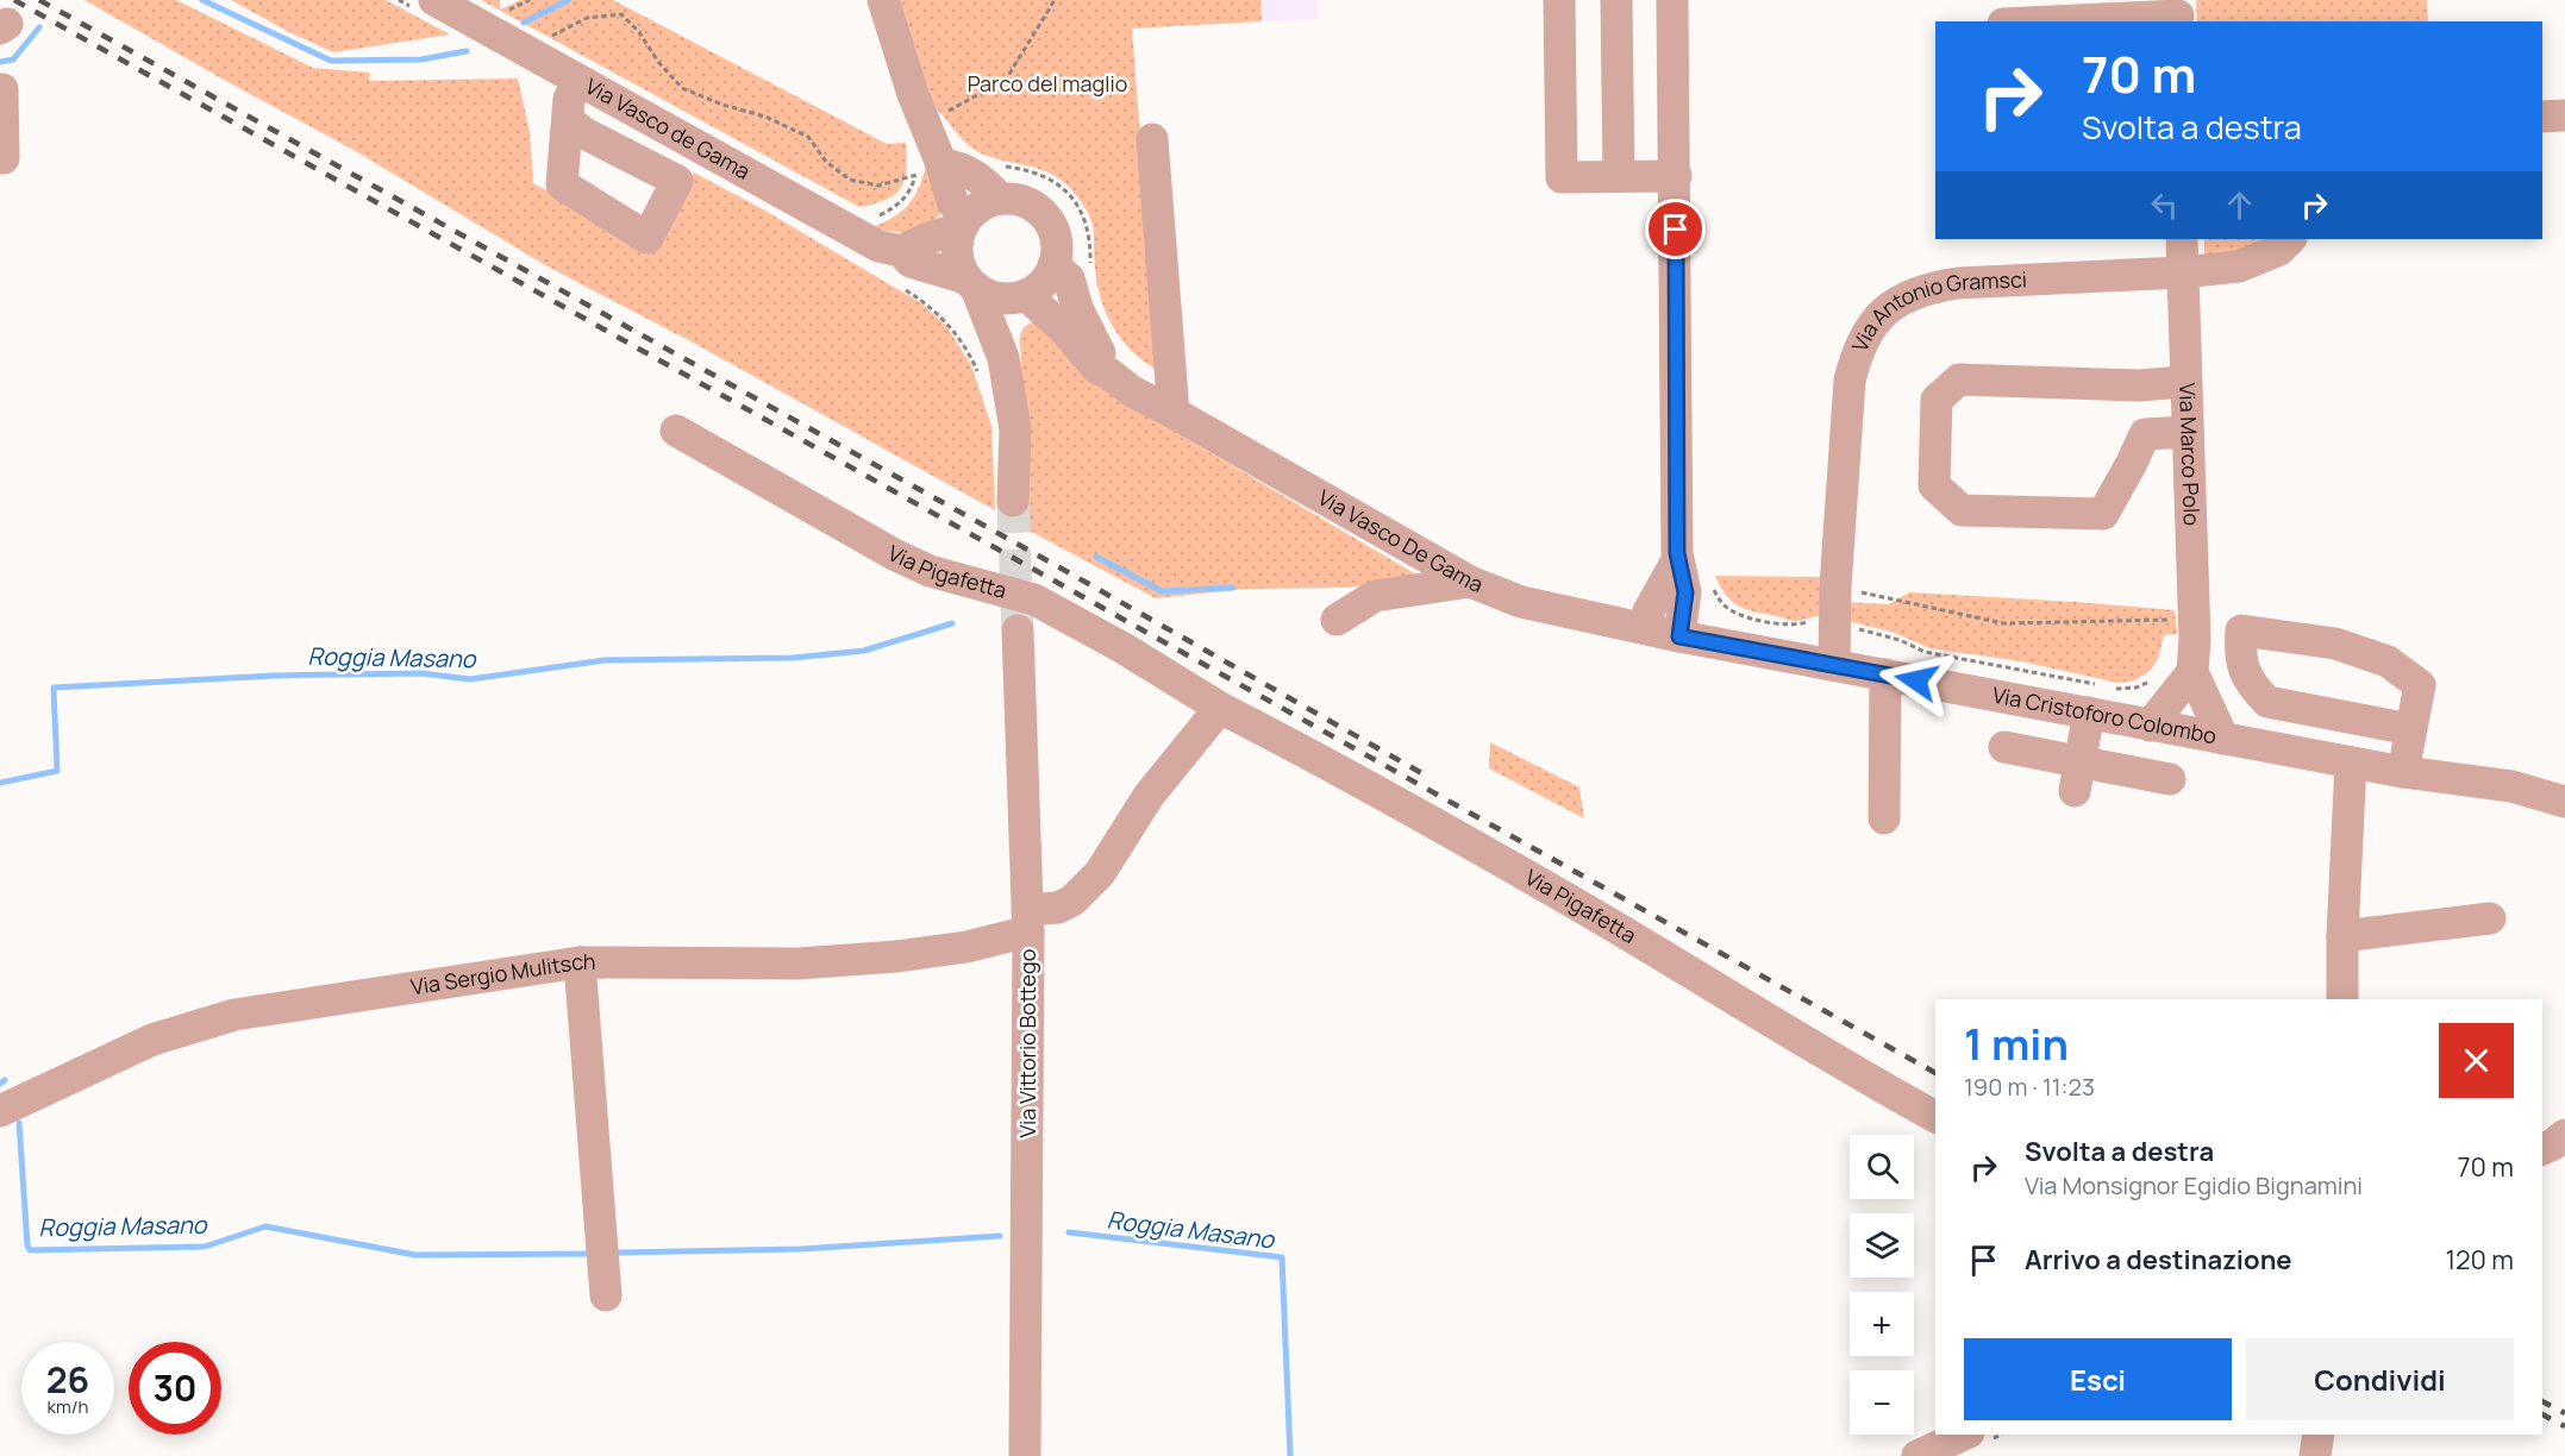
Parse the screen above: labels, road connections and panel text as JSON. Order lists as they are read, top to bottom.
{
  "streets": {
    "street": [
      "Via Vasco de Gama",
      "Via Antonio Gramsci",
      "Via Marco Polo",
      "Via Vasco De Gama",
      "Via Pigafetta",
      "Via Cristoforo Colombo",
      "Via Sergio Mulitsch",
      "Via Vittorio Bottego"
    ]
  },
  "crossings": [
    ["Via Vasco de Gama", "Via Vasco De Gama"],
    ["Via Antonio Gramsci", "Via Marco Polo"],
    ["Via Antonio Gramsci", "Via Cristoforo Colombo"],
    ["Via Marco Polo", "Via Cristoforo Colombo"],
    ["Via Vasco De Gama", "Via Cristoforo Colombo"],
    ["Via Sergio Mulitsch", "Via Vittorio Bottego"]
  ],
  "water": ["Roggia Masano"],
  "parks": ["Parco del maglio"],
  "page": {
    "turn": ["70 m", "Svolta a destra"],
    "heading": ["1 min", "190 m · 11:23"],
    "list": [
      {
        "name": "Svolta a destra",
        "note": "Via Monsignor Egidio Bignamini",
        "value": "70 m"
      },
      {
        "name": "Arrivo a destinazione",
        "value": "120 m"
      }
    ],
    "map_buttons": ["+", "−"],
    "buttons": ["Esci", "Condividi"],
    "speed": "26 km/h",
    "limit": "30"
  }
}
